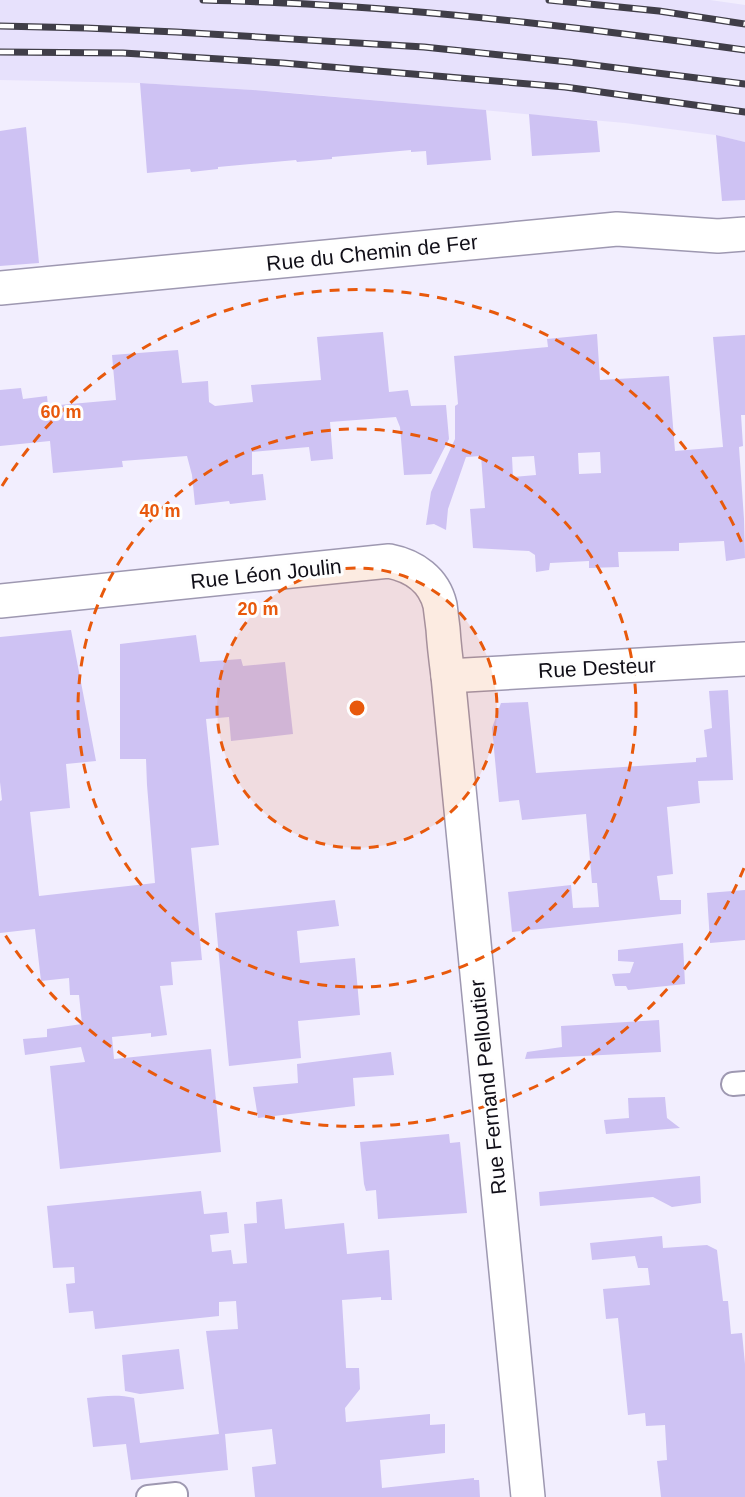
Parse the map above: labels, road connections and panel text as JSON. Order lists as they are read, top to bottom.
{
  "streets": {
    "street": [
      "Rue du Chemin de Fer",
      "Rue Léon Joulin",
      "Rue Desteur",
      "Rue Fernand Pelloutier"
    ]
  },
  "crossings": [
    ["Rue Léon Joulin", "Rue Desteur"],
    ["Rue Léon Joulin", "Rue Fernand Pelloutier"],
    ["Rue Desteur", "Rue Fernand Pelloutier"]
  ],
  "rings": ["60 m", "40 m", "20 m"]
}
